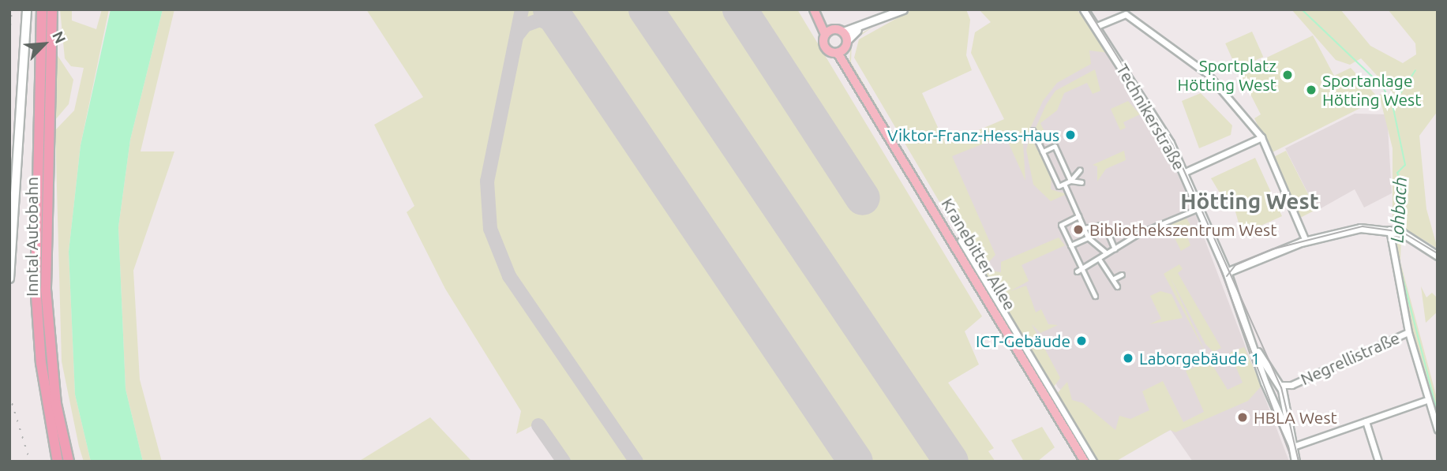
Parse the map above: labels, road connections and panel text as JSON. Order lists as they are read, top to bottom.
{
  "streets": {
    "highway": ["Inntal Autobahn"],
    "main road": ["Kranebitter Allee"],
    "street": ["Technikerstraße", "Negrellistraße"]
  },
  "crossings": [
    ["Technikerstraße", "Negrellistraße"]
  ],
  "districts": ["Hötting West"],
  "water": ["Lohbach"],
  "places": [
    "Sportplatz Hötting West",
    "Sportanlage Hötting West",
    "Viktor-Franz-Hess-Haus",
    "Bibliothekszentrum West",
    "ICT-Gebäude",
    "Laborgebäude 1",
    "HBLA West"
  ],
  "north": "top right"
}
